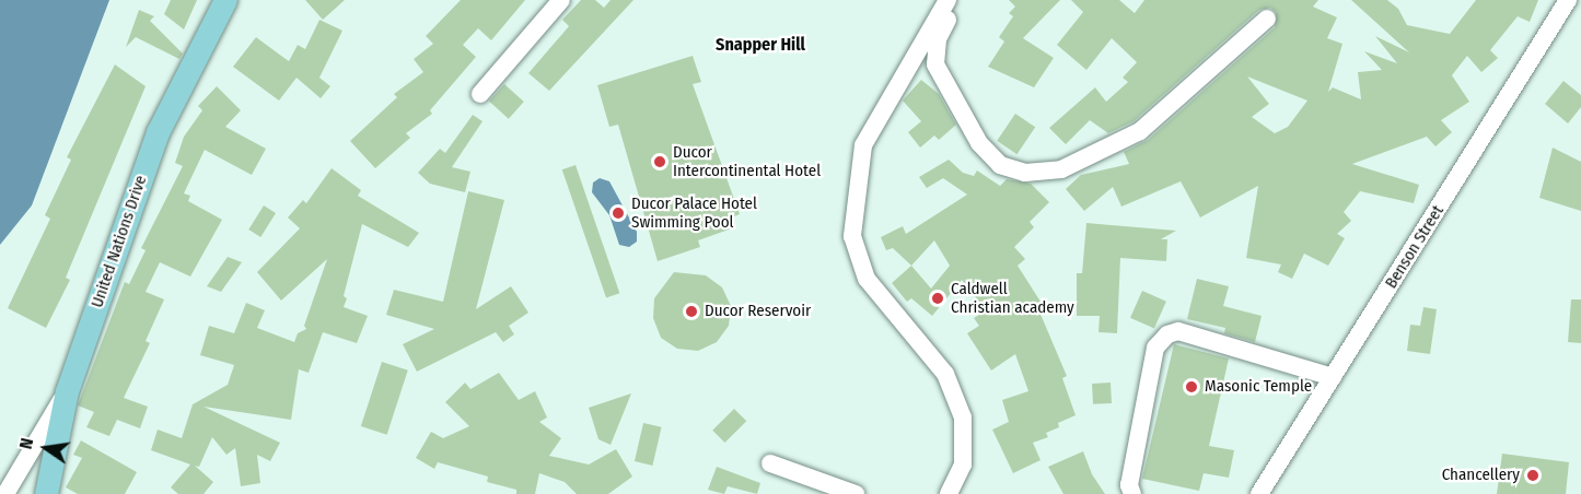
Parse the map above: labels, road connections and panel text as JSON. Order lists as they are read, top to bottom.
{
  "streets": {
    "main road": ["United Nations Drive"],
    "street": ["Benson Street"]
  },
  "districts": ["Snapper Hill"],
  "places": [
    "Ducor Intercontinental Hotel",
    "Ducor Palace Hotel Swimming Pool",
    "Caldwell Christian academy",
    "Ducor Reservoir",
    "Masonic Temple",
    "Chancellery"
  ],
  "north": "left"
}
